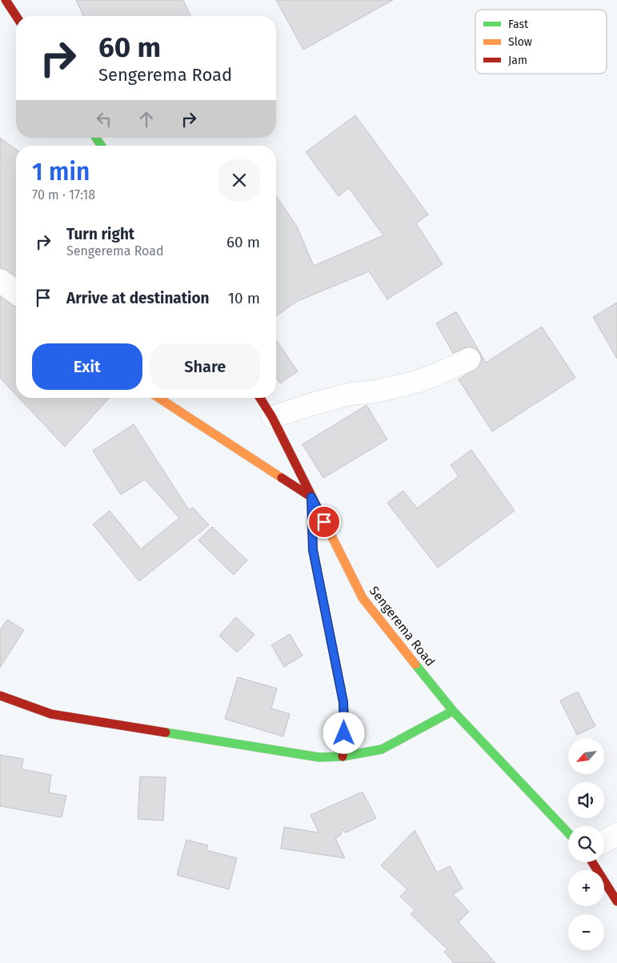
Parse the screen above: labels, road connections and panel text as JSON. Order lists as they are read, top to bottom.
{
  "streets": {
    "street": ["Sengerema Road"]
  },
  "legend": ["Fast", "Slow", "Jam"],
  "north": "bottom left",
  "page": {
    "turn": ["60 m", "Sengerema Road"],
    "heading": ["1 min", "70 m · 17:18"],
    "list": [
      {
        "name": "Turn right",
        "note": "Sengerema Road",
        "value": "60 m"
      },
      {
        "name": "Arrive at destination",
        "value": "10 m"
      }
    ],
    "buttons": ["Exit", "Share"],
    "map_buttons": ["+", "−"]
  }
}
